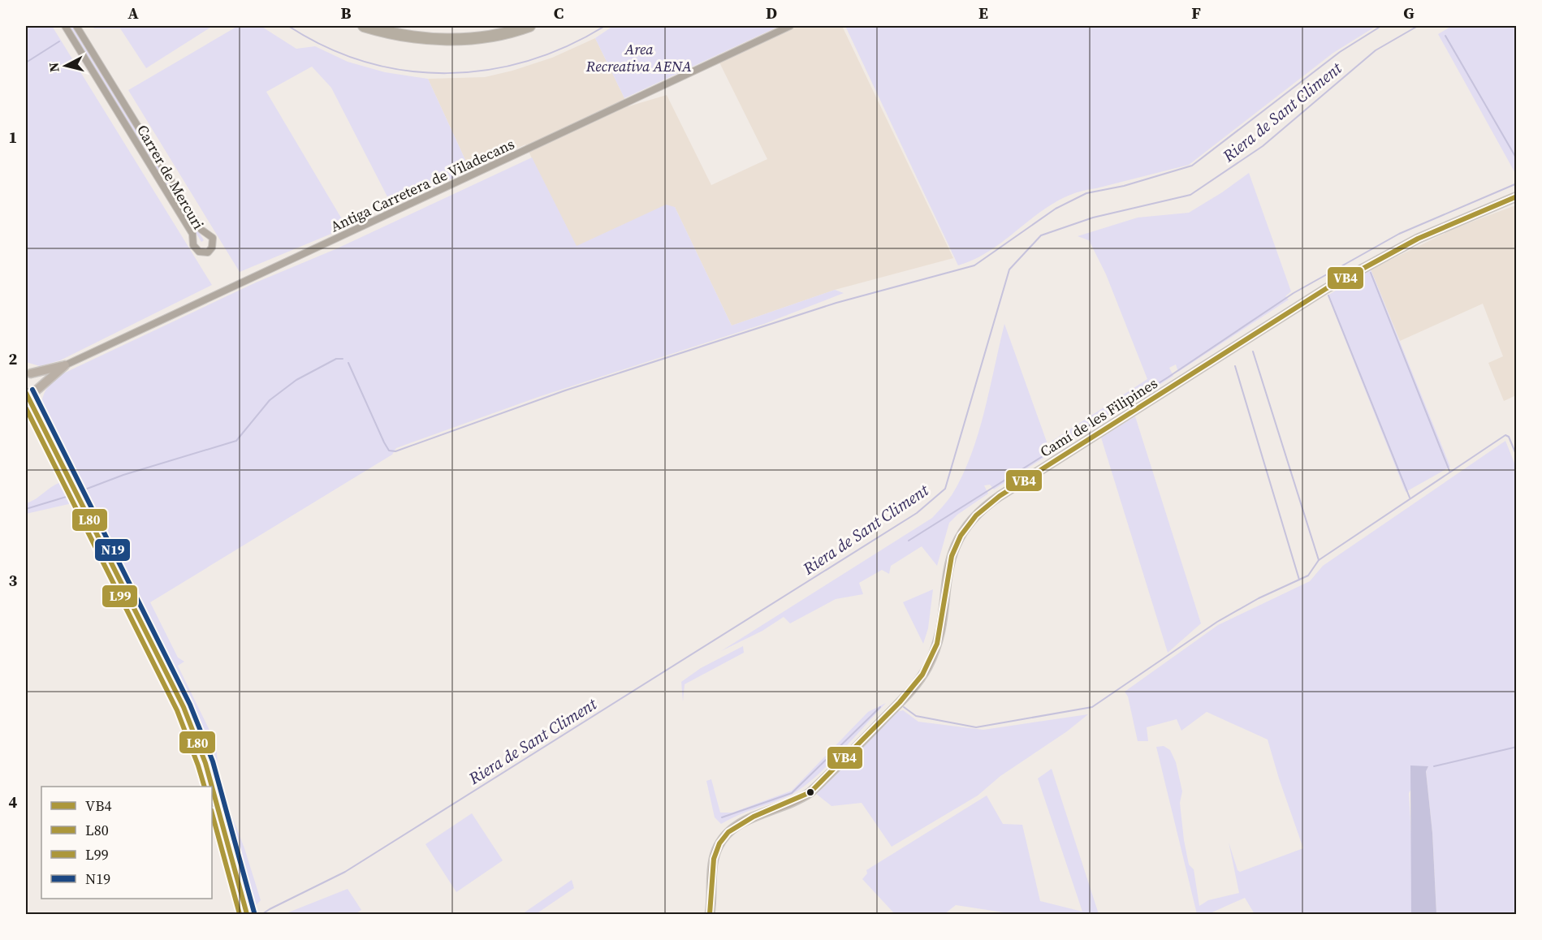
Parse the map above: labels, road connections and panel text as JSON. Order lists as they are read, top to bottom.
{
  "streets": {
    "main road": ["Camí de les Filipines"],
    "street": ["Carrer de Mercuri", "Antiga Carretera de Viladecans"]
  },
  "water": ["Riera de Sant Climent"],
  "parks": ["Area Recreativa AENA"],
  "lines": [
    "transit line VB4",
    "transit line N19",
    "transit line L80",
    "transit line L99"
  ],
  "legend": [
    "VB4",
    "L80",
    "L99",
    "N19"
  ],
  "north": "left",
  "grid": {
    "columns": [
      "A",
      "B",
      "C",
      "D",
      "E",
      "F",
      "G"
    ],
    "rows": [
      "1",
      "2",
      "3",
      "4"
    ]
  }
}
